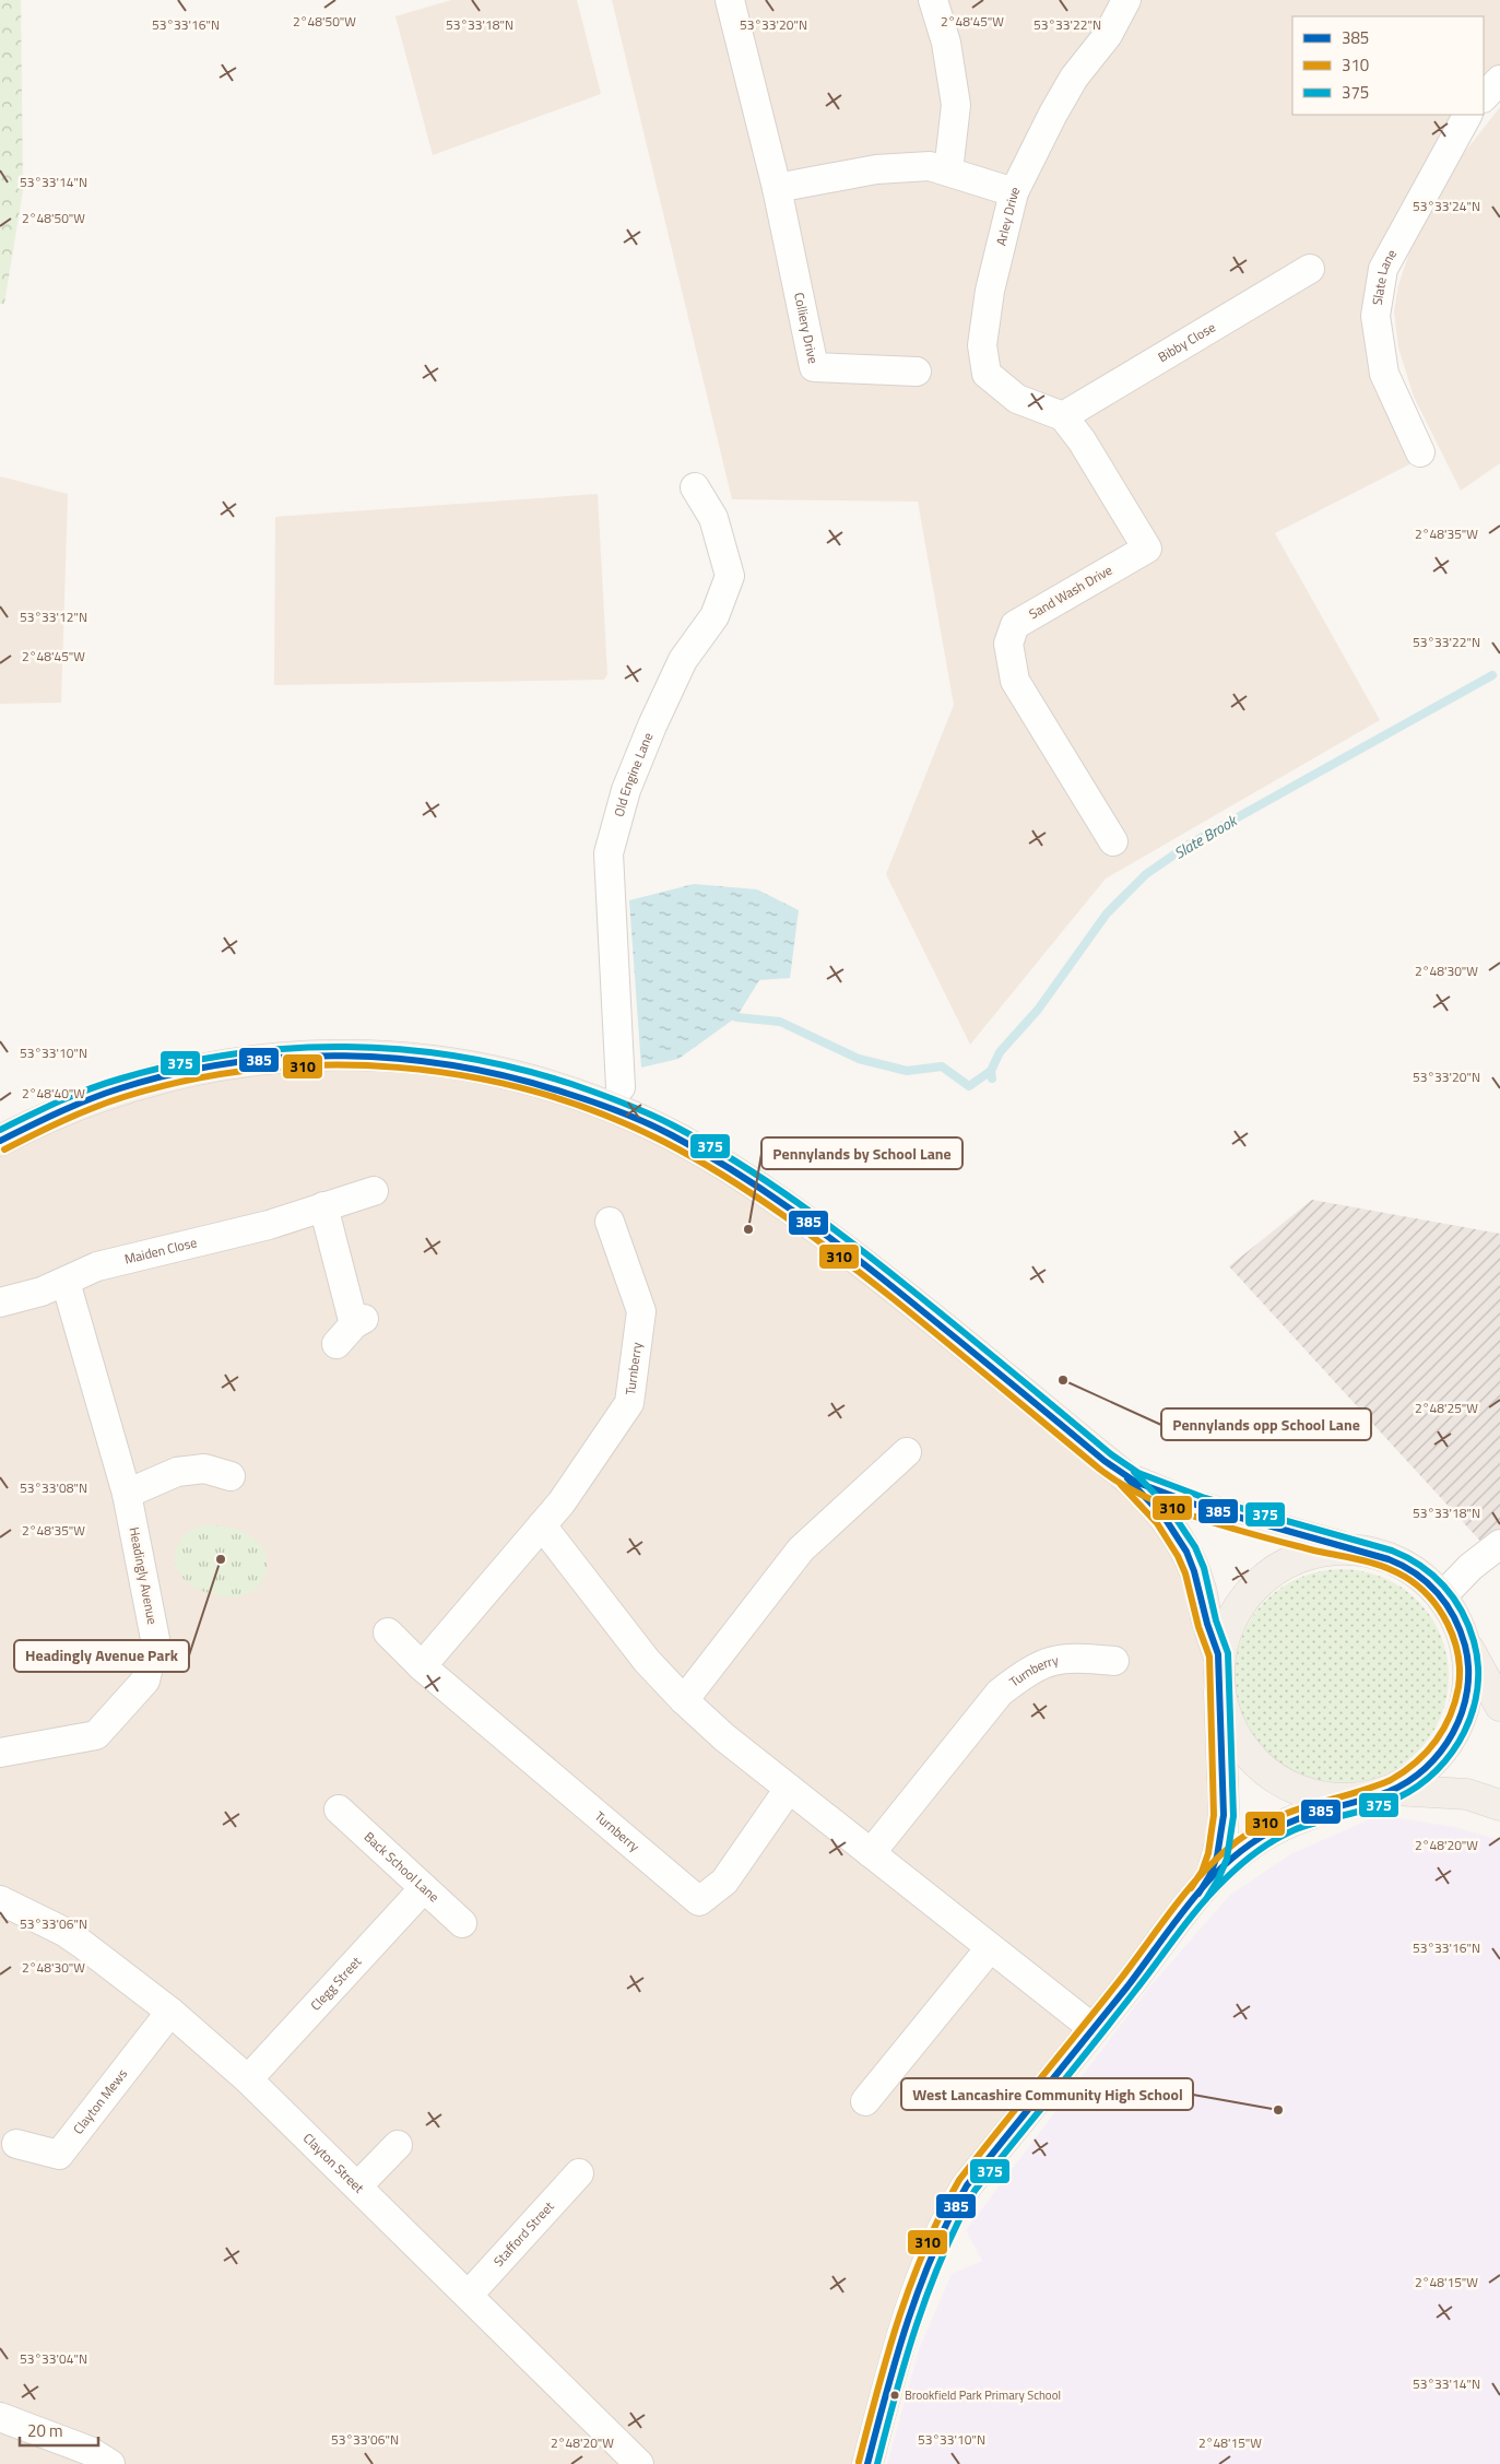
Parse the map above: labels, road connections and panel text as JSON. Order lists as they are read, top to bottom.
{
  "streets": {
    "street": [
      "Arley Drive",
      "Slate Lane",
      "Colliery Drive",
      "Bibby Close",
      "Sand Wash Drive",
      "Old Engine Lane",
      "Maiden Close",
      "Turnberry",
      "Headingly Avenue",
      "Back School Lane",
      "Clegg Street",
      "Clayton Mews",
      "Clayton Street",
      "Stafford Street"
    ]
  },
  "crossings": [
    ["Arley Drive", "Bibby Close"],
    ["Arley Drive", "Sand Wash Drive"],
    ["Bibby Close", "Sand Wash Drive"],
    ["Maiden Close", "Headingly Avenue"],
    ["Back School Lane", "Clegg Street"],
    ["Clegg Street", "Clayton Street"],
    ["Clayton Mews", "Clayton Street"],
    ["Clayton Street", "Stafford Street"]
  ],
  "water": ["Slate Brook"],
  "places": [
    "Pennylands by School Lane",
    "Pennylands opp School Lane",
    "Headingly Avenue Park",
    "West Lancashire Community High School",
    "Brookfield Park Primary School"
  ],
  "lines": ["transit line 375", "transit line 385", "transit line 310"],
  "legend": ["385", "310", "375"],
  "scale_bar": "20 m",
  "coordinates": [
    "2°48'50\"W",
    "2°48'45\"W",
    "53°33'16\"N",
    "53°33'18\"N",
    "53°33'20\"N",
    "53°33'22\"N",
    "53°33'14\"N",
    "53°33'24\"N",
    "2°48'35\"W",
    "53°33'12\"N",
    "2°48'30\"W",
    "53°33'10\"N",
    "2°48'40\"W",
    "2°48'25\"W",
    "53°33'08\"N",
    "2°48'20\"W",
    "53°33'06\"N",
    "2°48'15\"W",
    "53°33'04\"N"
  ]
}
